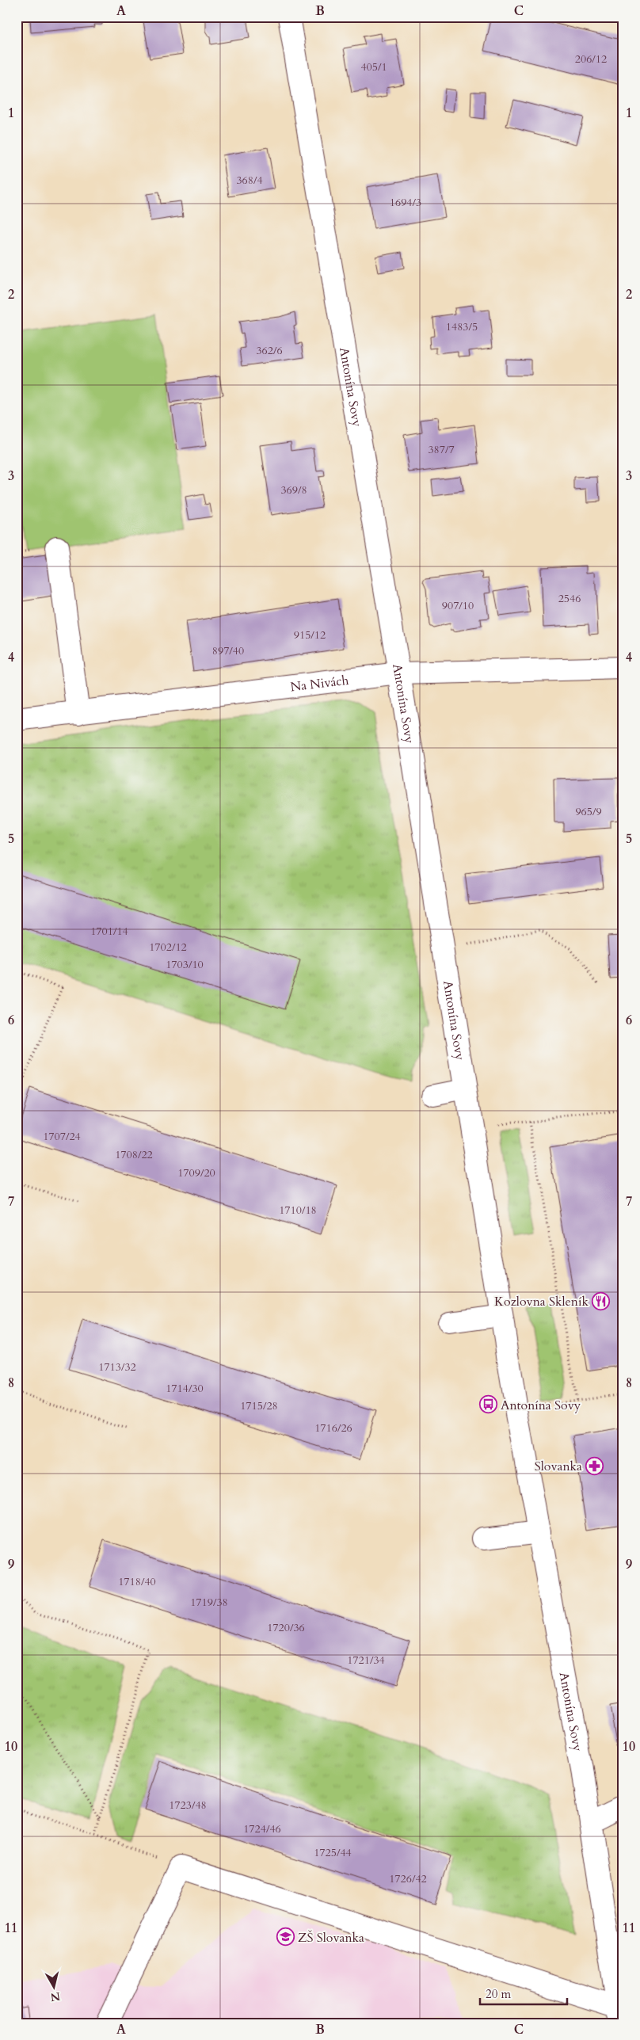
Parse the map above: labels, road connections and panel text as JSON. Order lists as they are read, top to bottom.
{
  "streets": {
    "street": ["Antonína Sovy", "Na Nivách"]
  },
  "crossings": [
    ["Antonína Sovy", "Na Nivách"]
  ],
  "places": {
    "restaurant": ["Kozlovna Skleník"],
    "bus stop": ["Antonína Sovy"],
    "pharmacy": ["Slovanka"],
    "school or university": ["ZŠ Slovanka"]
  },
  "house_numbers": [
    "206/12",
    "405/1",
    "368/4",
    "1694/3",
    "1483/5",
    "362/6",
    "387/7",
    "369/8",
    "2546",
    "907/10",
    "915/12",
    "897/40",
    "965/9",
    "1701/14",
    "1702/12",
    "1703/10",
    "1707/24",
    "1708/22",
    "1709/20",
    "1710/18",
    "1713/32",
    "1714/30",
    "1715/28",
    "1716/26",
    "1718/40",
    "1719/38",
    "1720/36",
    "1721/34",
    "1723/48",
    "1724/46",
    "1725/44",
    "1726/42"
  ],
  "scale_bar": "20 m",
  "north": "bottom",
  "grid": {
    "columns": ["A", "B", "C"],
    "rows": [
      "1",
      "2",
      "3",
      "4",
      "5",
      "6",
      "7",
      "8",
      "9",
      "10",
      "11"
    ]
  }
}
